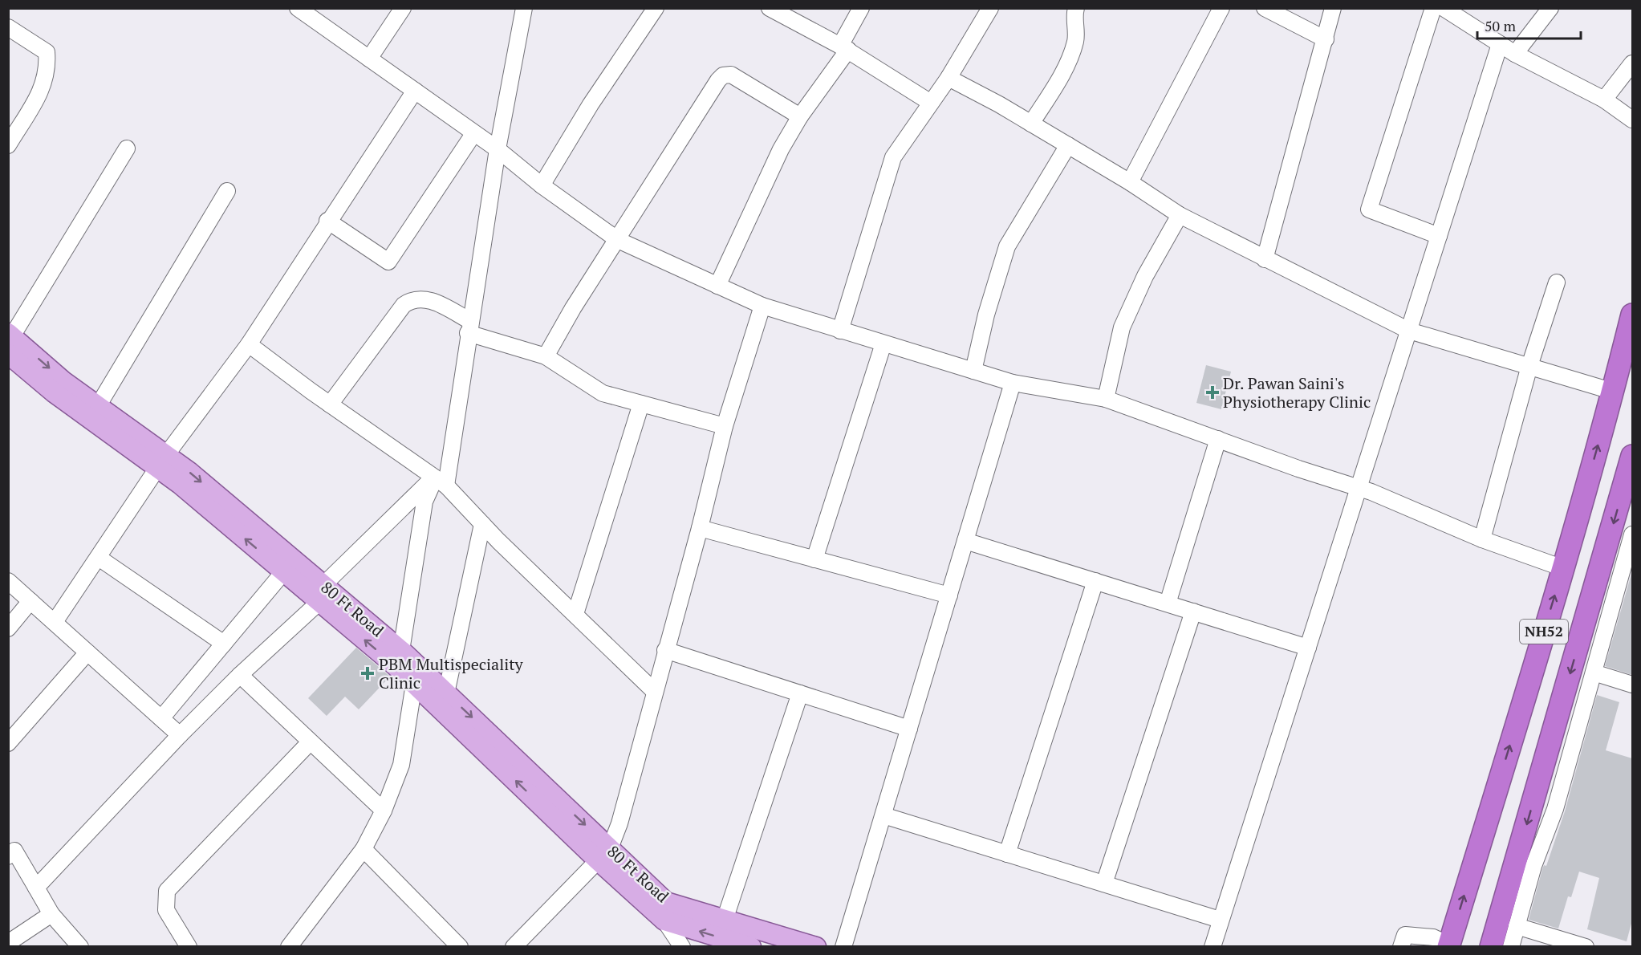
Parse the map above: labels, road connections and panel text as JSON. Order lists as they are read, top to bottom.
{
  "streets": {
    "highway": ["NH52"],
    "main road": ["80 Ft Road"]
  },
  "places": {
    "health": ["Dr. Pawan Saini's Physiotherapy Clinic", "PBM Multispeciality Clinic"]
  },
  "scale_bar": "50 m"
}
